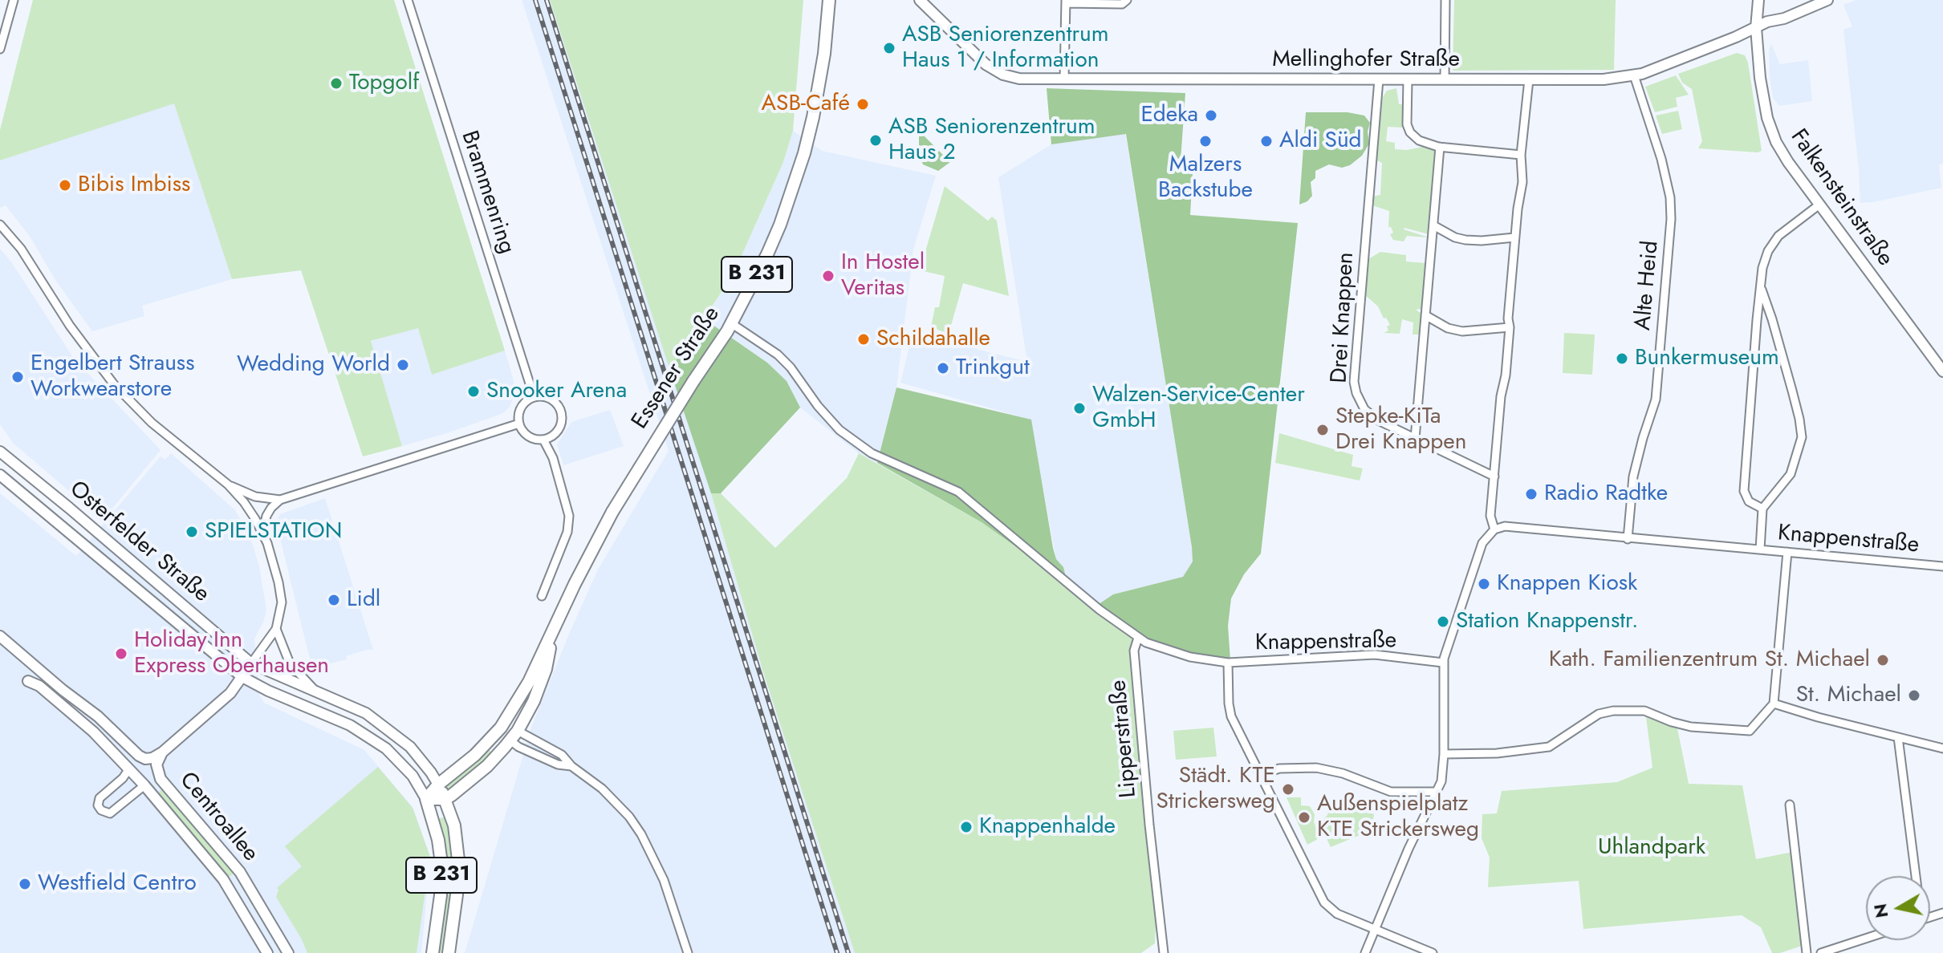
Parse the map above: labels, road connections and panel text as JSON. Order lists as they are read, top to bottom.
{
  "streets": {
    "main road": [
      "Mellinghofer Straße",
      "Falkensteinstraße",
      "B 231",
      "Essener Straße",
      "Osterfelder Straße",
      "Centroallee"
    ],
    "street": [
      "Brammenring",
      "Alte Heid",
      "Drei Knappen",
      "Knappenstraße",
      "Lipperstraße"
    ]
  },
  "crossings": [
    ["Mellinghofer Straße", "Falkensteinstraße"],
    ["Mellinghofer Straße", "Alte Heid"],
    ["Mellinghofer Straße", "Drei Knappen"],
    ["B 231", "Essener Straße"],
    ["B 231", "Osterfelder Straße"],
    ["Alte Heid", "Knappenstraße"],
    ["Essener Straße", "Knappenstraße"],
    ["Essener Straße", "Osterfelder Straße"],
    ["Knappenstraße", "Lipperstraße"]
  ],
  "parks": ["Uhlandpark"],
  "places": [
    "ASB Seniorenzentrum Haus 1 / Information",
    "Topgolf",
    "ASB-Café",
    "Edeka",
    "ASB Seniorenzentrum Haus 2",
    "Malzers Backstube",
    "Aldi Süd",
    "Bibis Imbiss",
    "In Hostel Veritas",
    "Schildahalle",
    "Bunkermuseum",
    "Wedding World",
    "Trinkgut",
    "Engelbert Strauss Workwearstore",
    "Snooker Arena",
    "Walzen-Service-Center GmbH",
    "Stepke-KiTa Drei Knappen",
    "Radio Radtke",
    "SPIELSTATION",
    "Knappen Kiosk",
    "Lidl",
    "Station Knappenstr.",
    "Holiday Inn Express Oberhausen",
    "Kath. Familienzentrum St. Michael",
    "St. Michael",
    "Städt. KTE Strickersweg",
    "Außenspielplatz KTE Strickersweg",
    "Knappenhalde",
    "Westfield Centro"
  ],
  "north": "left"
}
